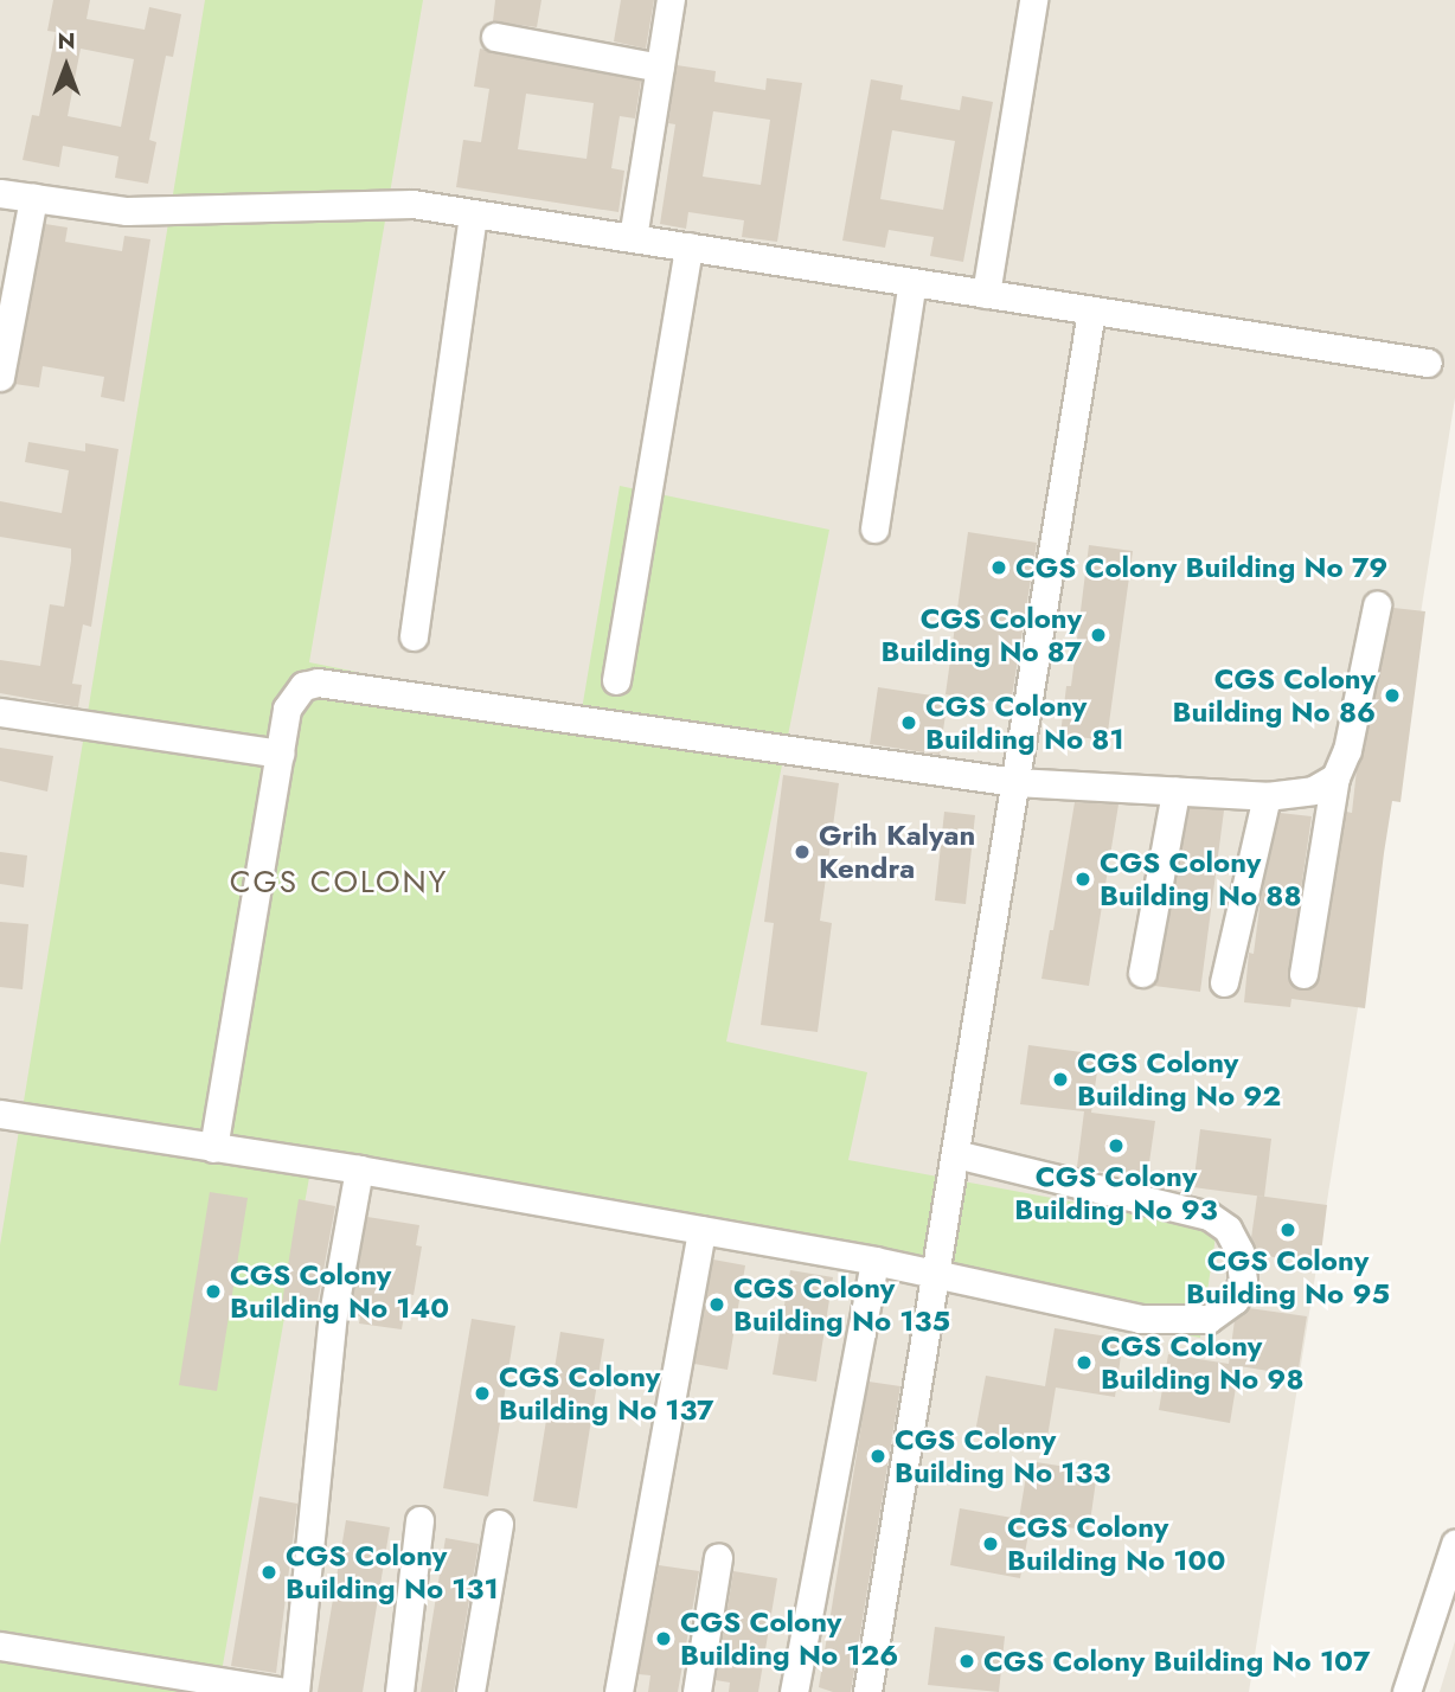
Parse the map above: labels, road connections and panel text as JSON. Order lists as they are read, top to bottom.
{
  "districts": ["CGS COLONY"],
  "places": [
    "CGS Colony Building No 79",
    "CGS Colony Building No 87",
    "CGS Colony Building No 86",
    "CGS Colony Building No 81",
    "Grih Kalyan Kendra",
    "CGS Colony Building No 88",
    "CGS Colony Building No 92",
    "CGS Colony Building No 93",
    "CGS Colony Building No 95",
    "CGS Colony Building No 140",
    "CGS Colony Building No 135",
    "CGS Colony Building No 98",
    "CGS Colony Building No 137",
    "CGS Colony Building No 133",
    "CGS Colony Building No 100",
    "CGS Colony Building No 131",
    "CGS Colony Building No 126",
    "CGS Colony Building No 107"
  ],
  "north": "top"
}
